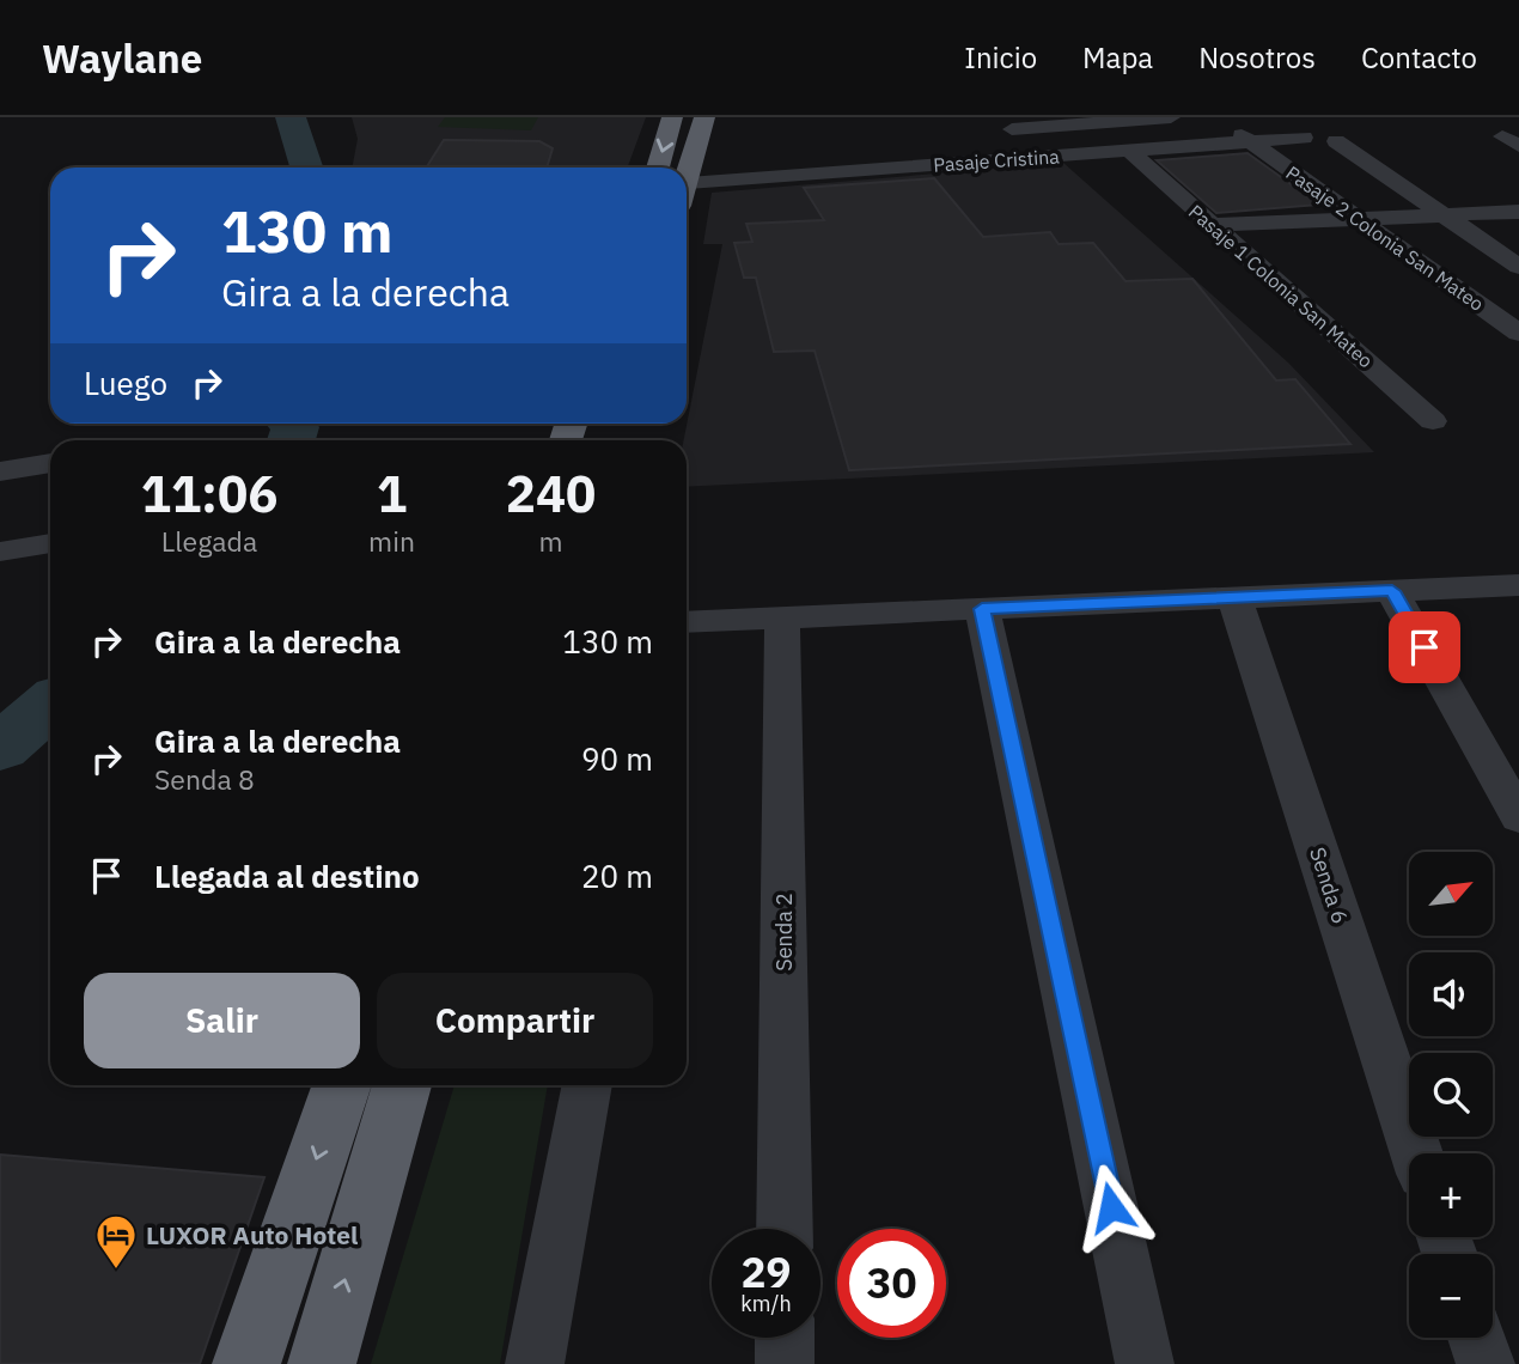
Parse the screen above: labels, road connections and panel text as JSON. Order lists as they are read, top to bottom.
{
  "streets": {
    "street": [
      "Pasaje Cristina",
      "Pasaje 2 Colonia San Mateo",
      "Pasaje 1 Colonia San Mateo",
      "Senda 6",
      "Senda 2"
    ]
  },
  "crossings": [
    ["Pasaje Cristina", "Pasaje 2 Colonia San Mateo"],
    ["Pasaje Cristina", "Pasaje 1 Colonia San Mateo"]
  ],
  "places": {
    "hotel": ["LUXOR Auto Hotel"]
  },
  "north": "top right",
  "page": {
    "header": "Waylane",
    "nav": [
      "Inicio",
      "Mapa",
      "Nosotros",
      "Contacto"
    ],
    "turn": ["130 m", "Gira a la derecha"],
    "then": "Luego",
    "eta": [
      "11:06",
      "Llegada",
      "1",
      "min",
      "240",
      "m"
    ],
    "list": [
      {
        "name": "Gira a la derecha",
        "value": "130 m"
      },
      {
        "name": "Gira a la derecha",
        "note": "Senda 8",
        "value": "90 m"
      },
      {
        "name": "Llegada al destino",
        "value": "20 m"
      }
    ],
    "map_buttons": ["+", "−"],
    "buttons": ["Salir", "Compartir"],
    "speed": "29 km/h",
    "limit": "30"
  }
}
